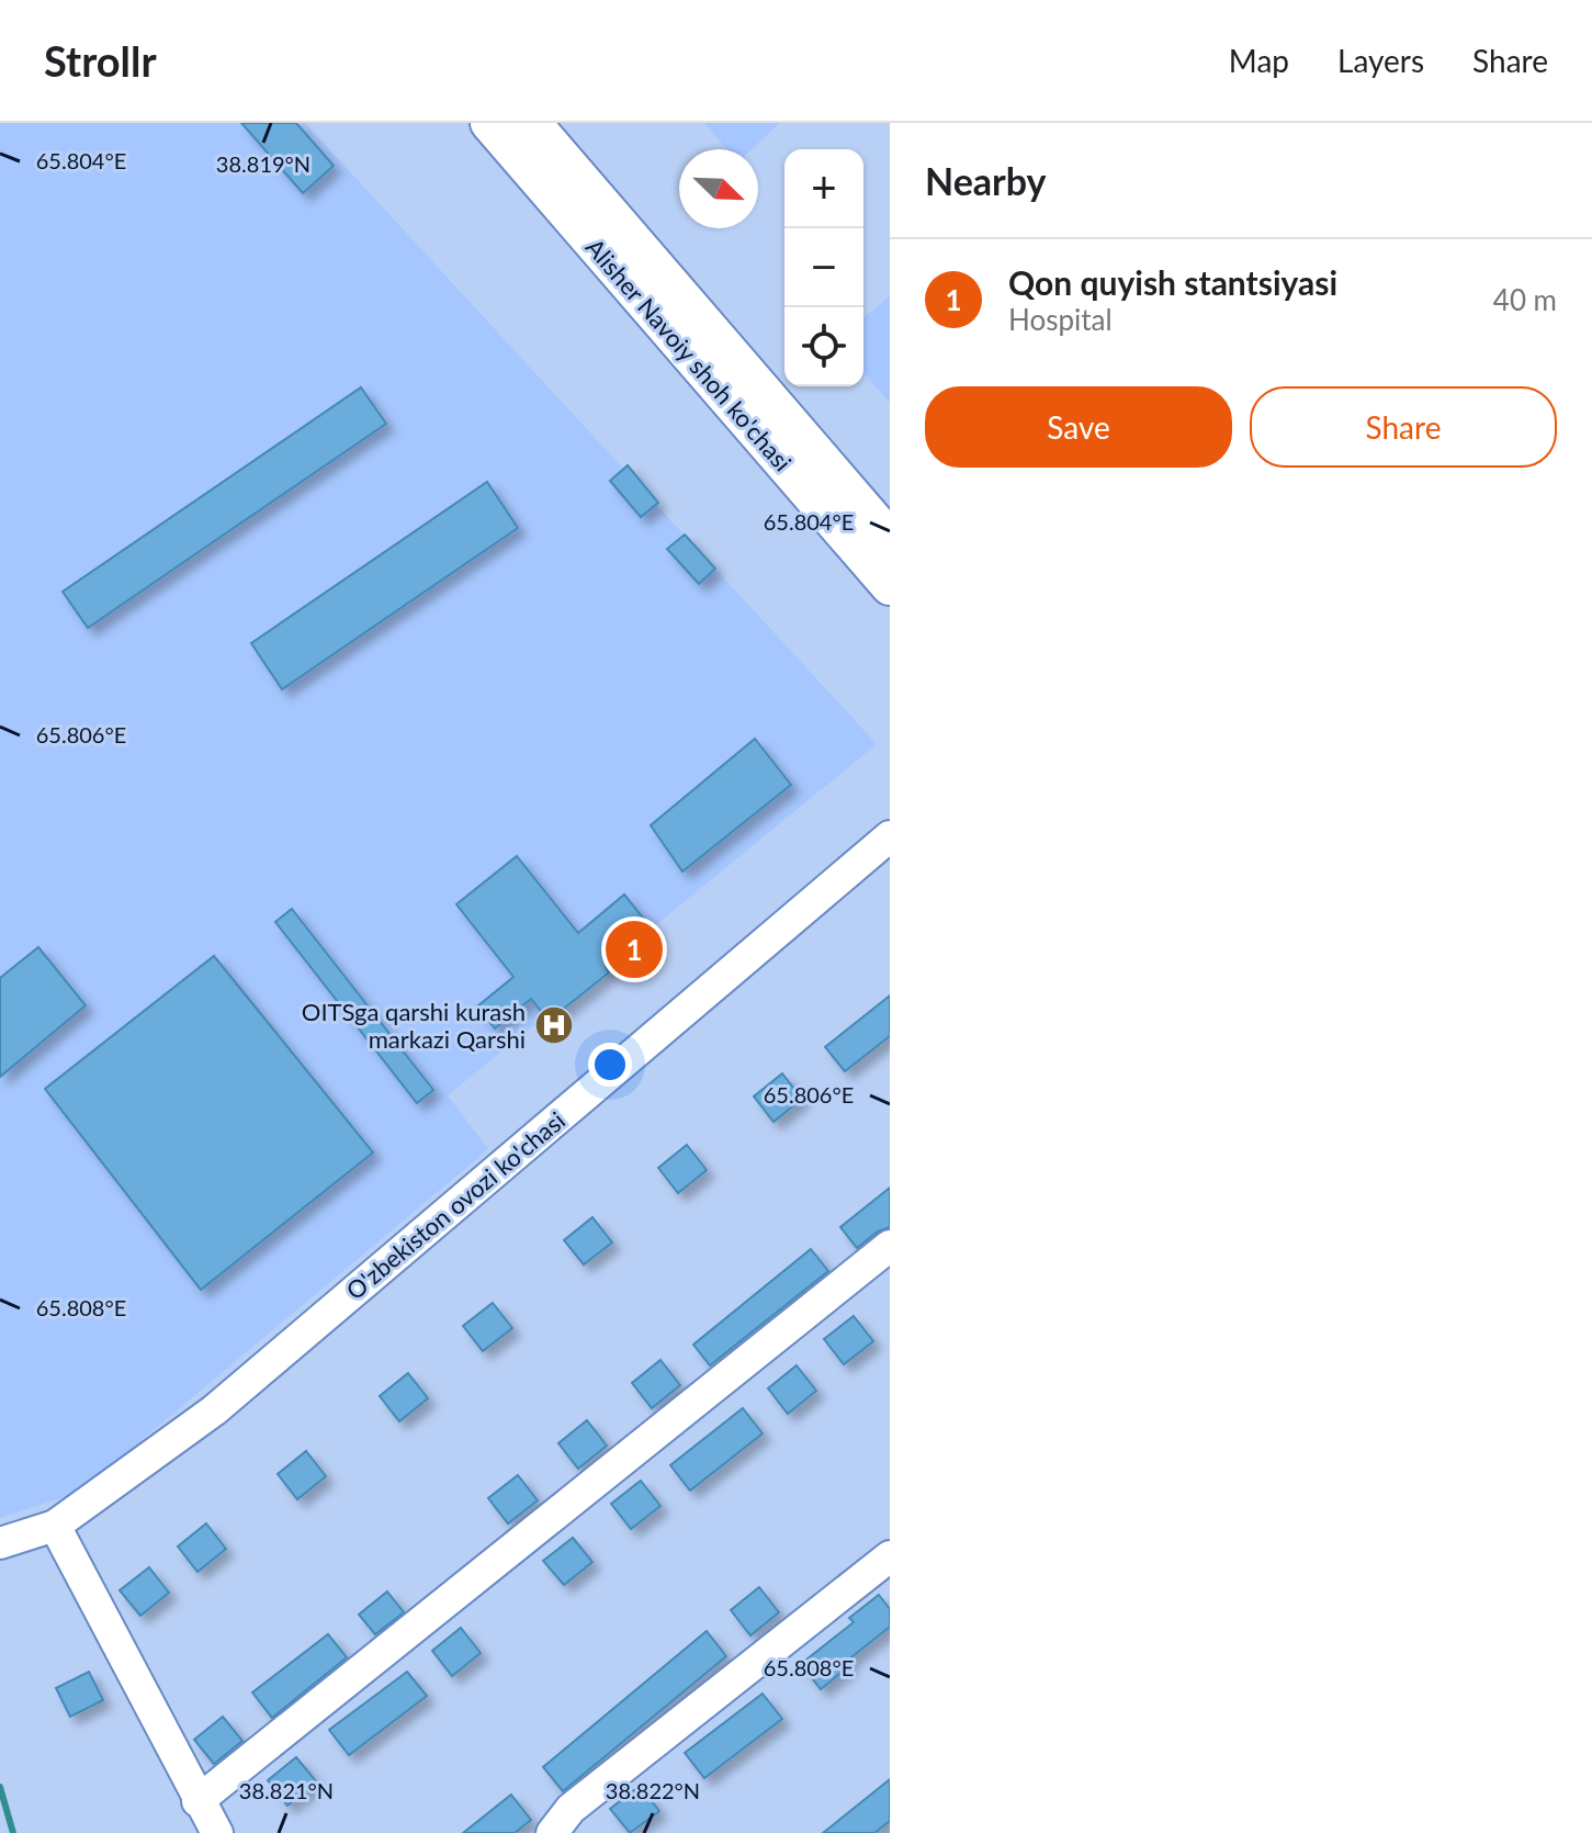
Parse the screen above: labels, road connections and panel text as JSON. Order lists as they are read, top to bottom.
{
  "streets": {
    "main road": ["Alisher Navoiy shoh ko'chasi"],
    "street": ["O'zbekiston ovozi ko'chasi"]
  },
  "places": {
    "hospital": ["OITSga qarshi kurash markazi Qarshi"]
  },
  "north": "bottom right",
  "page": {
    "header": "Strollr",
    "nav": ["Map", "Layers", "Share"],
    "heading": "Nearby",
    "map_buttons": ["+", "−"],
    "list": [
      {
        "mark": "1",
        "name": "Qon quyish stantsiyasi",
        "note": "Hospital",
        "value": "40 m"
      }
    ],
    "buttons": ["Save", "Share"],
    "pins": "1"
  },
  "coordinates": [
    "65.804°E",
    "38.819°N",
    "65.806°E",
    "65.808°E",
    "38.821°N",
    "38.822°N"
  ]
}
